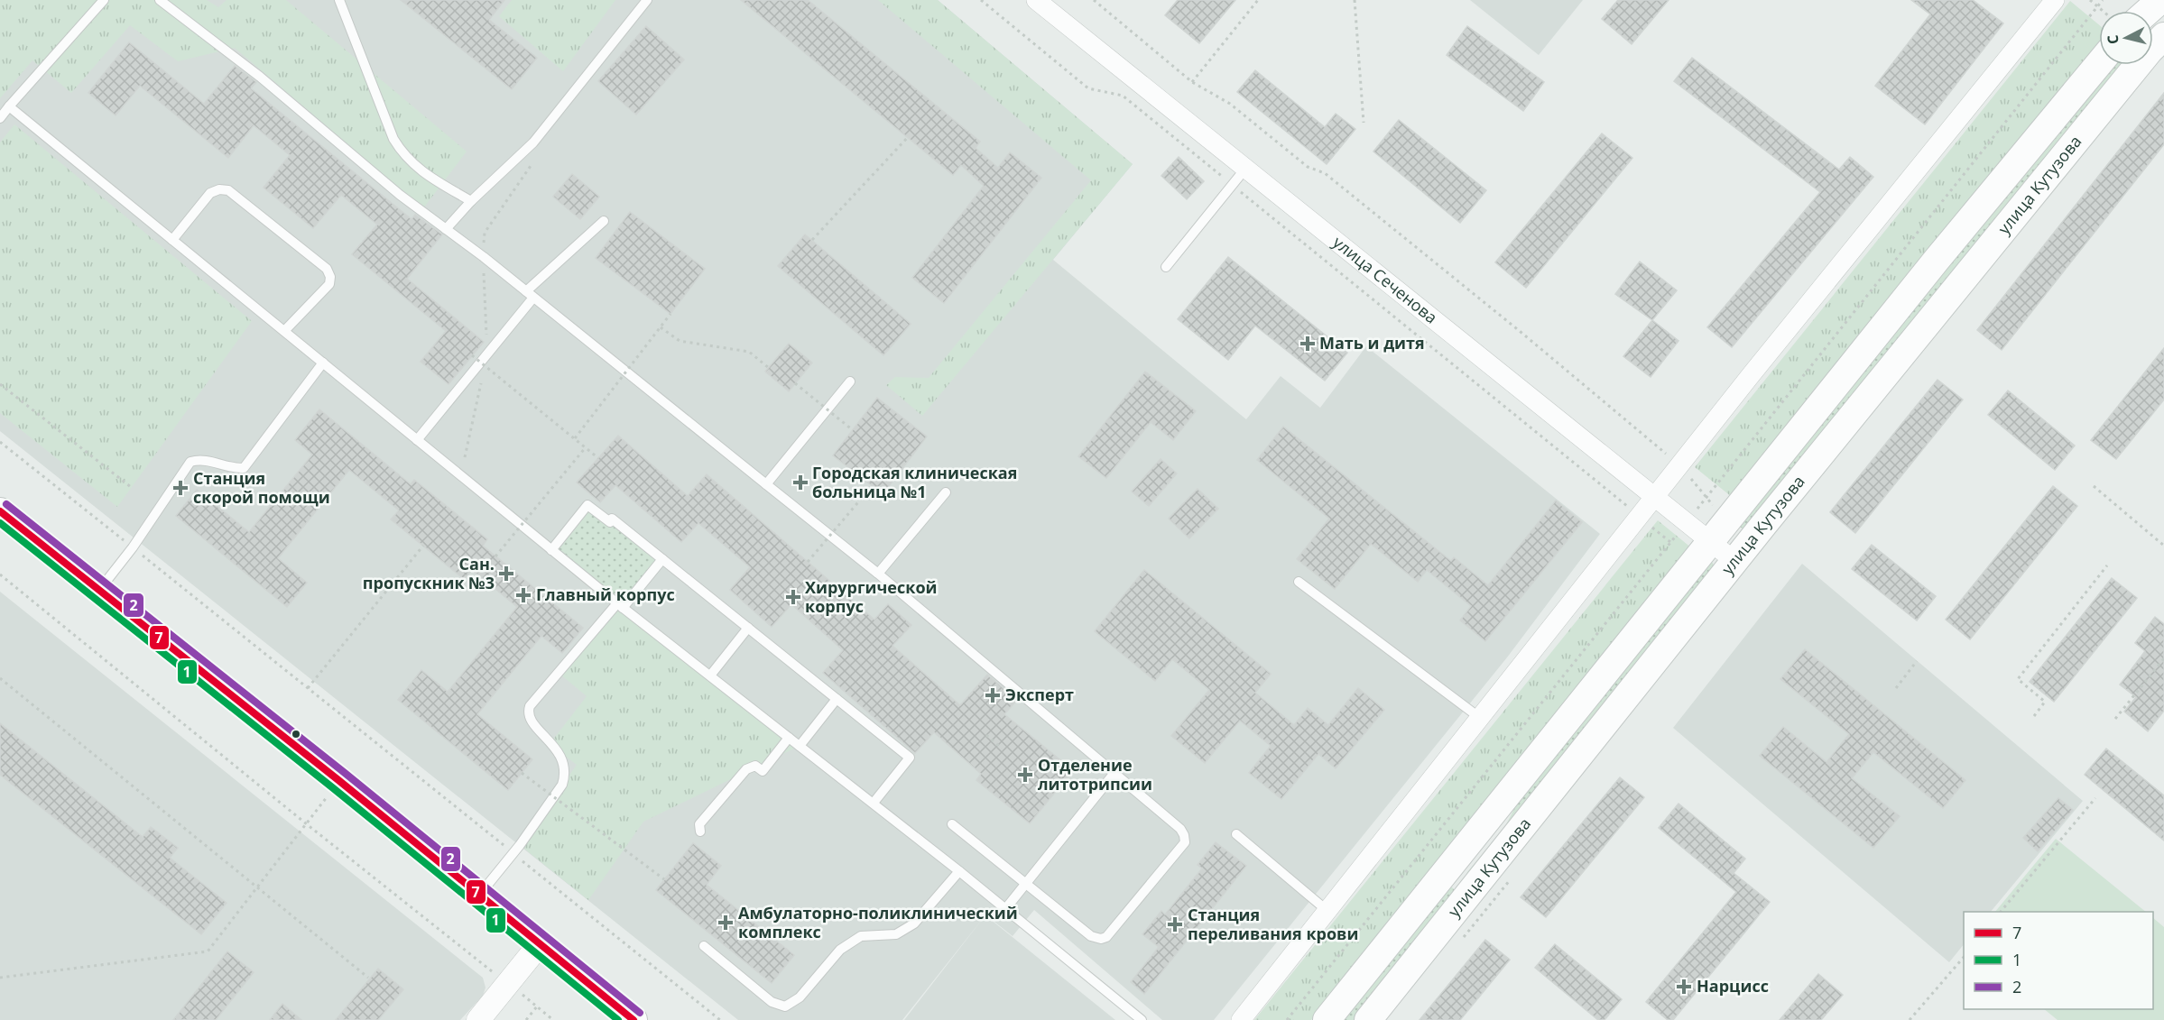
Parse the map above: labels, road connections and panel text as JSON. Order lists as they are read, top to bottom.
{
  "streets": {
    "main road": ["улица Кутузова"],
    "street": ["улица Сеченова"]
  },
  "crossings": [
    ["улица Кутузова", "улица Сеченова"]
  ],
  "places": {
    "health": [
      "Мать и дитя",
      "Городская клиническая больница №1",
      "Станция скорой помощи",
      "Сан. пропускник №3",
      "Главный корпус",
      "Хирургической корпус",
      "Эксперт",
      "Отделение литотрипсии",
      "Амбулаторно-поликлинический комплекс",
      "Станция переливания крови",
      "Нарцисс"
    ]
  },
  "lines": ["transit line 2", "transit line 7", "transit line 1"],
  "legend": ["7", "1", "2"],
  "north": "left"
}
